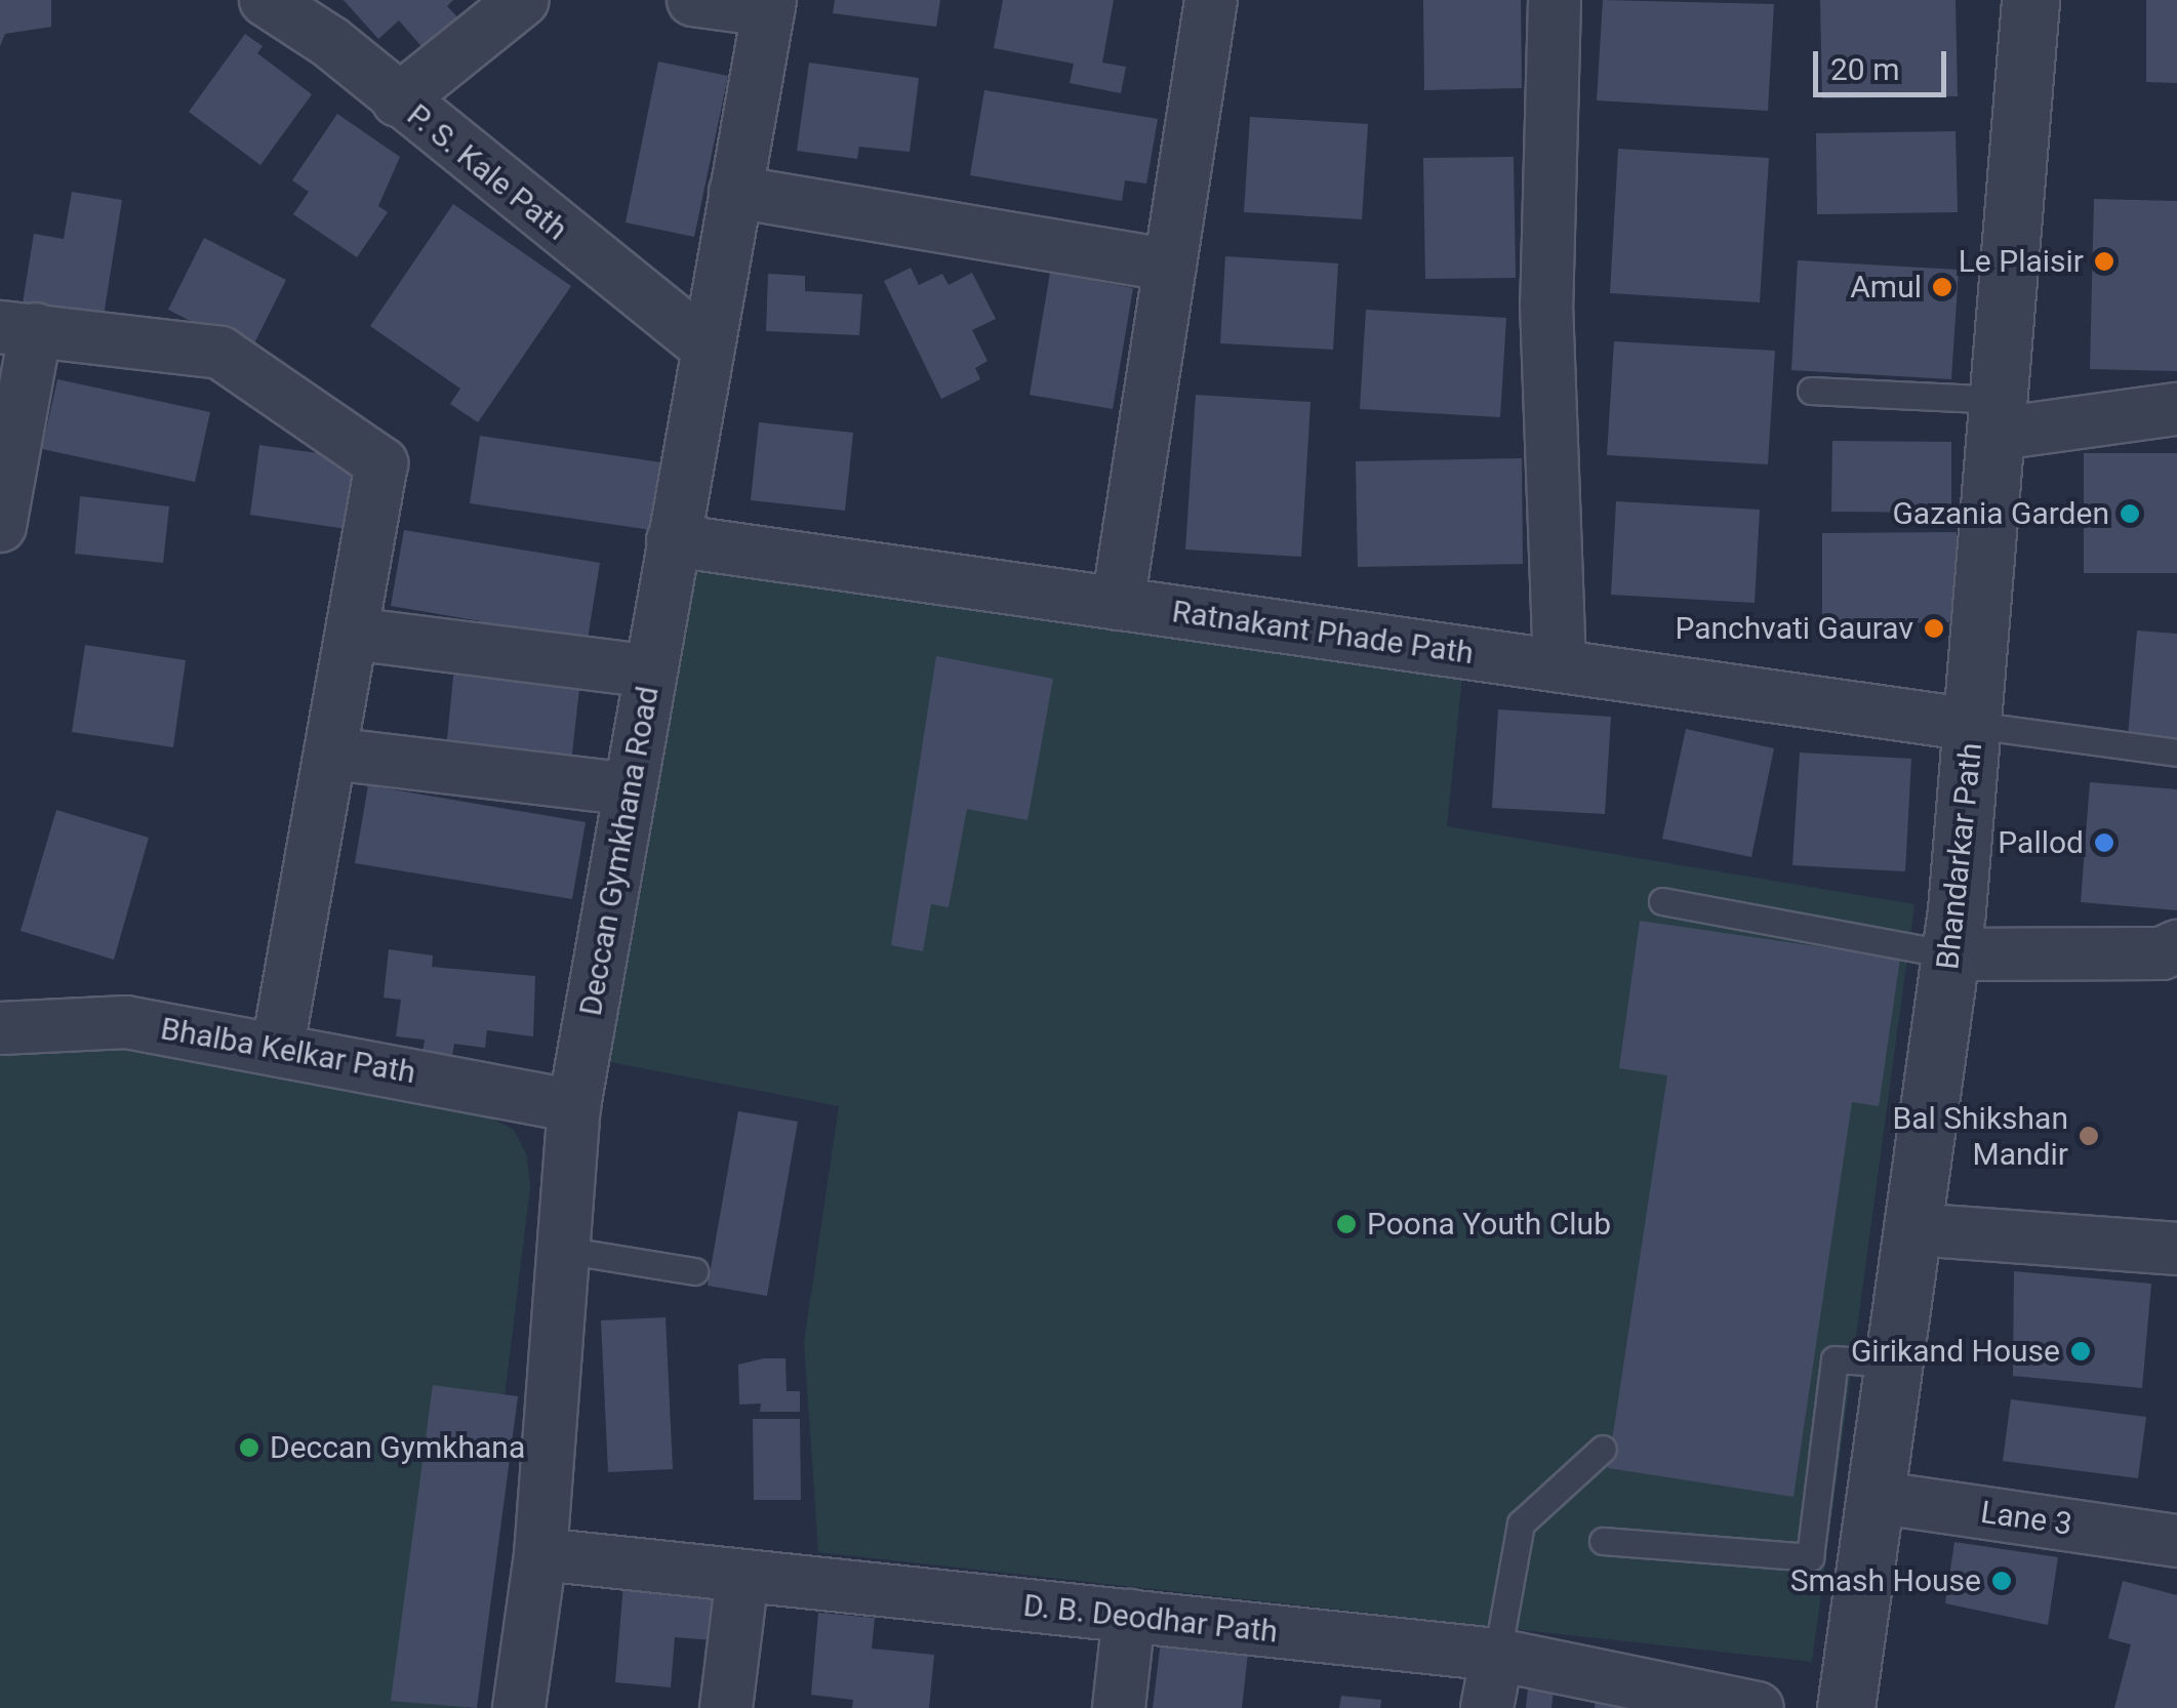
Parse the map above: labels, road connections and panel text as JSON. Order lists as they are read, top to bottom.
{
  "streets": {
    "street": [
      "P. S. Kale Path",
      "Ratnakant Phade Path",
      "Deccan Gymkhana Road",
      "Bhandarkar Path",
      "Bhalba Kelkar Path",
      "Lane 3",
      "D. B. Deodhar Path"
    ]
  },
  "crossings": [
    ["P. S. Kale Path", "Deccan Gymkhana Road"],
    ["Ratnakant Phade Path", "Deccan Gymkhana Road"],
    ["Ratnakant Phade Path", "Bhandarkar Path"],
    ["Deccan Gymkhana Road", "Bhalba Kelkar Path"],
    ["Deccan Gymkhana Road", "D. B. Deodhar Path"],
    ["Bhandarkar Path", "Lane 3"]
  ],
  "places": [
    "Le Plaisir",
    "Amul",
    "Gazania Garden",
    "Panchvati Gaurav",
    "Pallod",
    "Bal Shikshan Mandir",
    "Poona Youth Club",
    "Girikand House",
    "Deccan Gymkhana",
    "Smash House"
  ],
  "scale_bar": "20 m"
}
